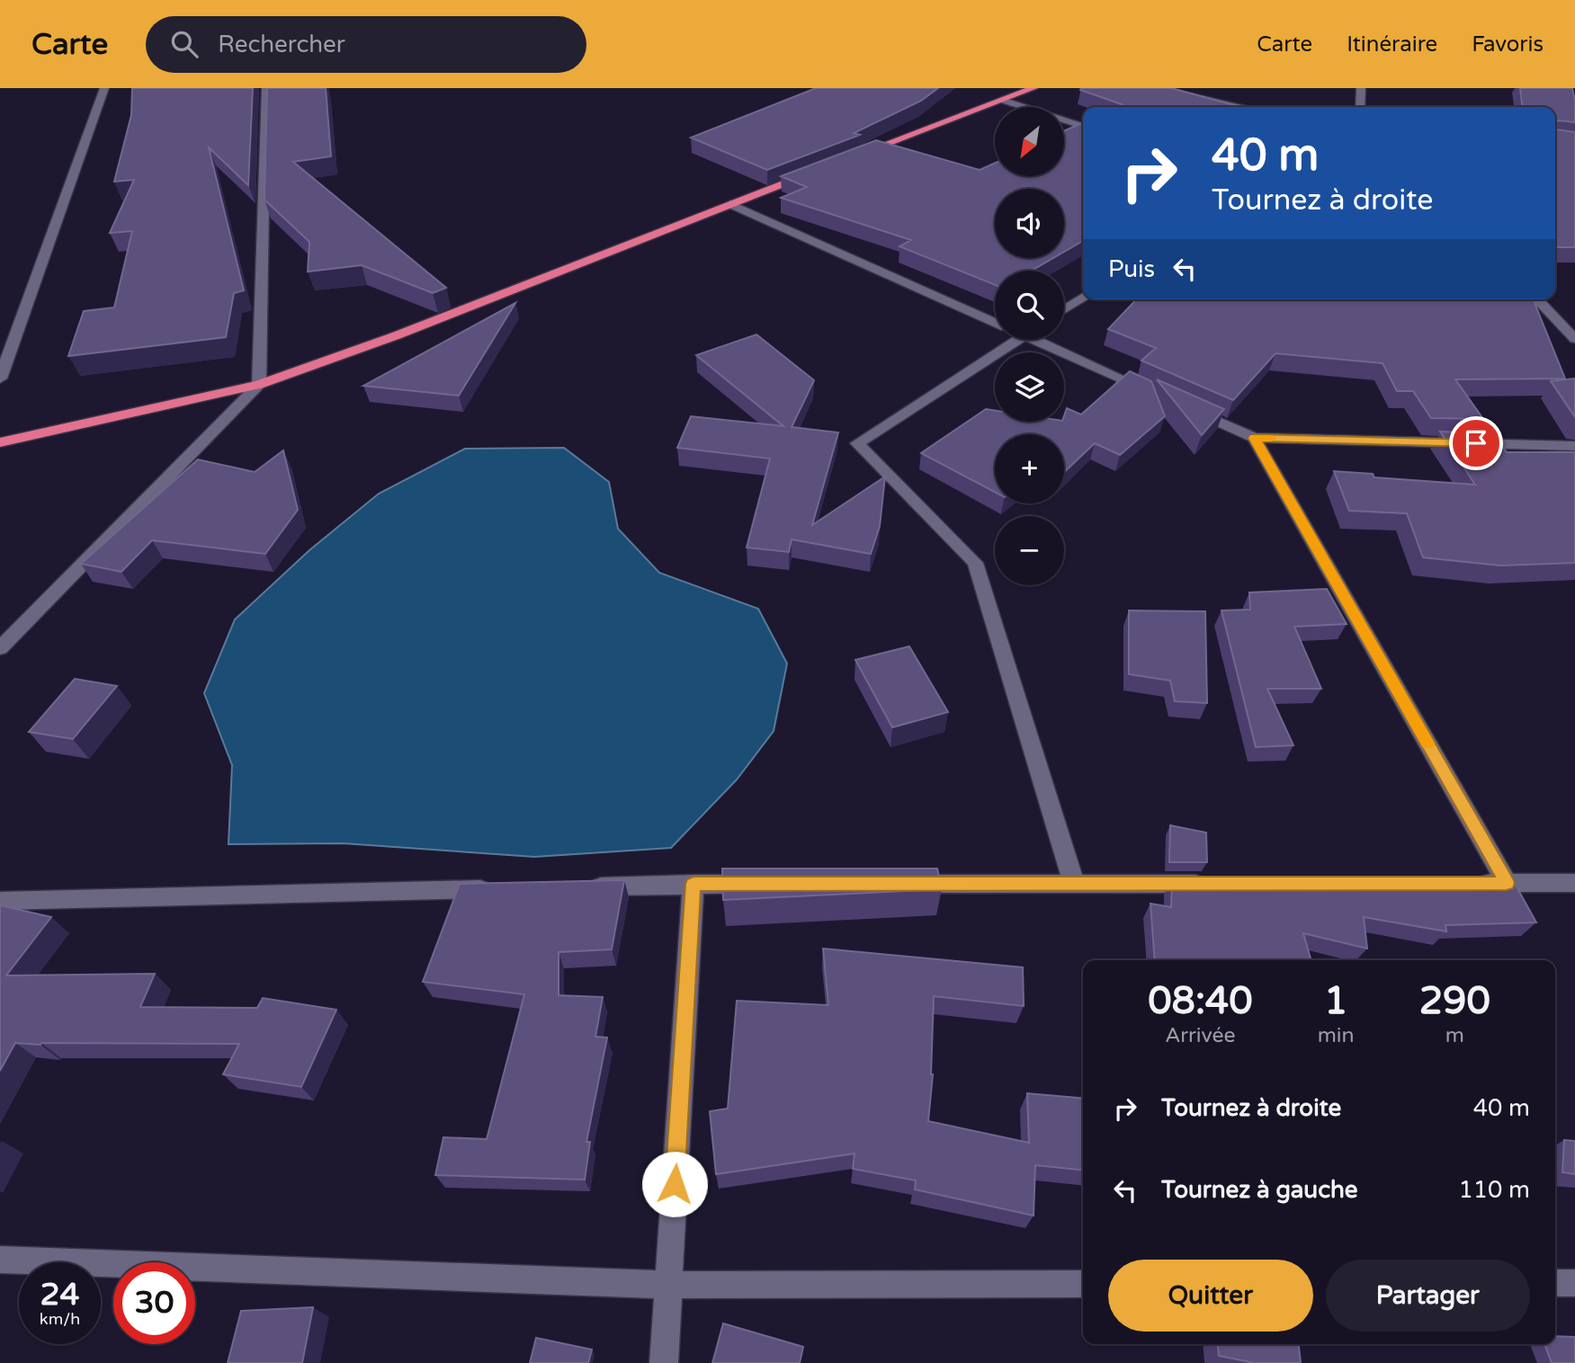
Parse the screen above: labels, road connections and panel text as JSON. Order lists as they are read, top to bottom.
{
  "north": "bottom left",
  "page": {
    "header": "Carte",
    "search": "Rechercher",
    "nav": ["Carte", "Itinéraire", "Favoris"],
    "map_buttons": ["+", "−"],
    "turn": ["40 m", "Tournez à droite"],
    "then": "Puis",
    "eta": [
      "08:40",
      "Arrivée",
      "1",
      "min",
      "290",
      "m"
    ],
    "list": [
      {
        "name": "Tournez à droite",
        "value": "40 m"
      },
      {
        "name": "Tournez à gauche",
        "value": "110 m"
      }
    ],
    "buttons": ["Quitter", "Partager"],
    "speed": "24 km/h",
    "limit": "30"
  }
}
